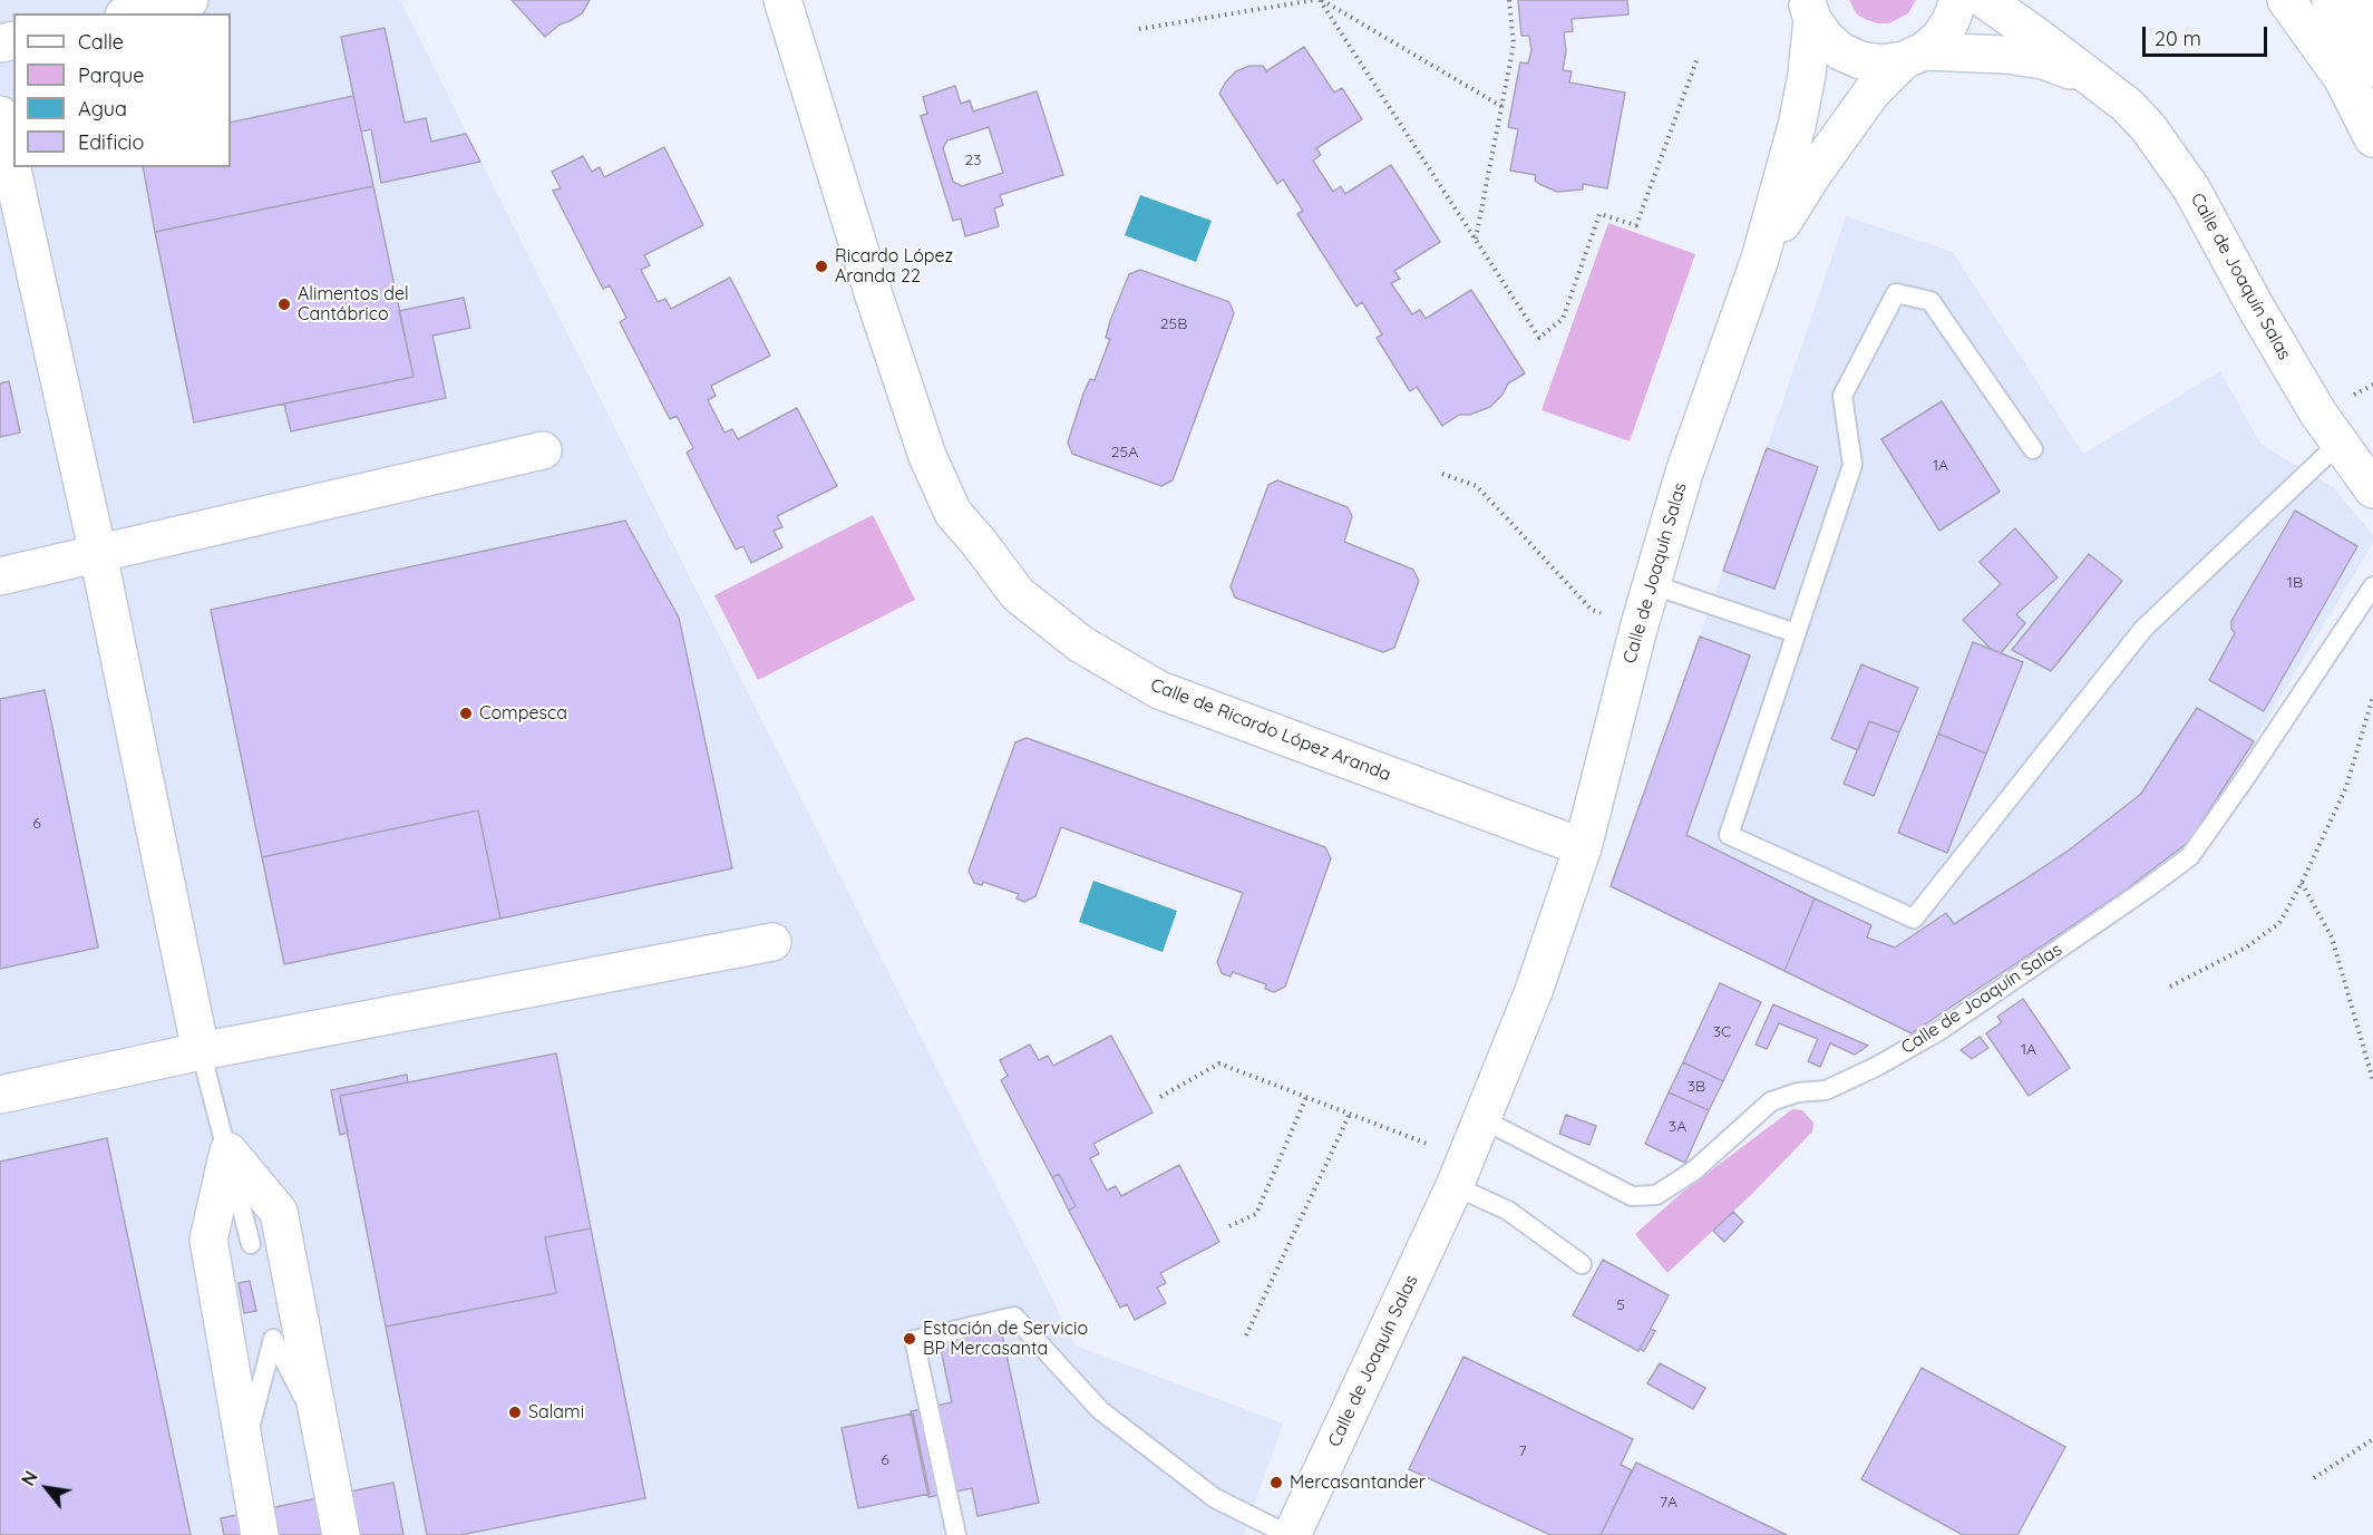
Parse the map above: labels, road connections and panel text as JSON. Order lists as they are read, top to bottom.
{
  "streets": {
    "main road": ["Calle de Joaquín Salas", "Calle de Ricardo López Aranda"]
  },
  "crossings": [
    ["Calle de Joaquín Salas", "Calle de Ricardo López Aranda"]
  ],
  "places": [
    "Ricardo López Aranda 22",
    "Alimentos del Cantábrico",
    "Compesca",
    "Estación de Servicio BP Mercasanta",
    "Salami",
    "Mercasantander"
  ],
  "house_numbers": [
    "23",
    "25B",
    "25A",
    "1A",
    "1B",
    "6",
    "3C",
    "1A",
    "3B",
    "3A",
    "5",
    "7",
    "6",
    "7A"
  ],
  "legend": [
    "Calle",
    "Parque",
    "Agua",
    "Edificio"
  ],
  "scale_bar": "20 m",
  "north": "top left"
}
